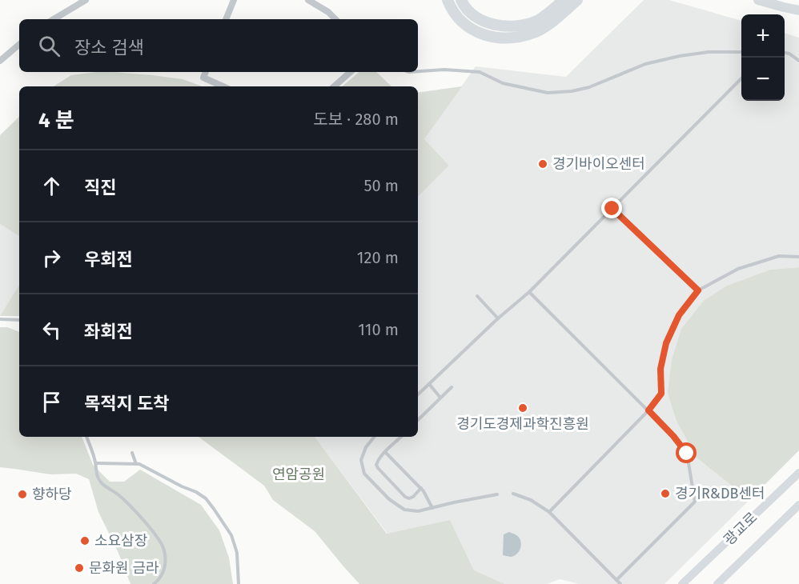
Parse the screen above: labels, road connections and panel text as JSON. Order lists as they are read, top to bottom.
{
  "streets": {
    "main road": ["광교로"]
  },
  "parks": ["연암공원"],
  "places": [
    "경기바이오센터",
    "경기도경제과학진흥원",
    "경기R&DB센터",
    "향하당",
    "소요삼장",
    "문화원 금라"
  ],
  "page": {
    "map_buttons": ["+", "−"],
    "search": "장소 검색",
    "heading": ["4 분", "도보 · 280 m"],
    "list": [
      ["직진", "50 m"],
      ["우회전", "120 m"],
      ["좌회전", "110 m"],
      "목적지 도착"
    ]
  }
}
